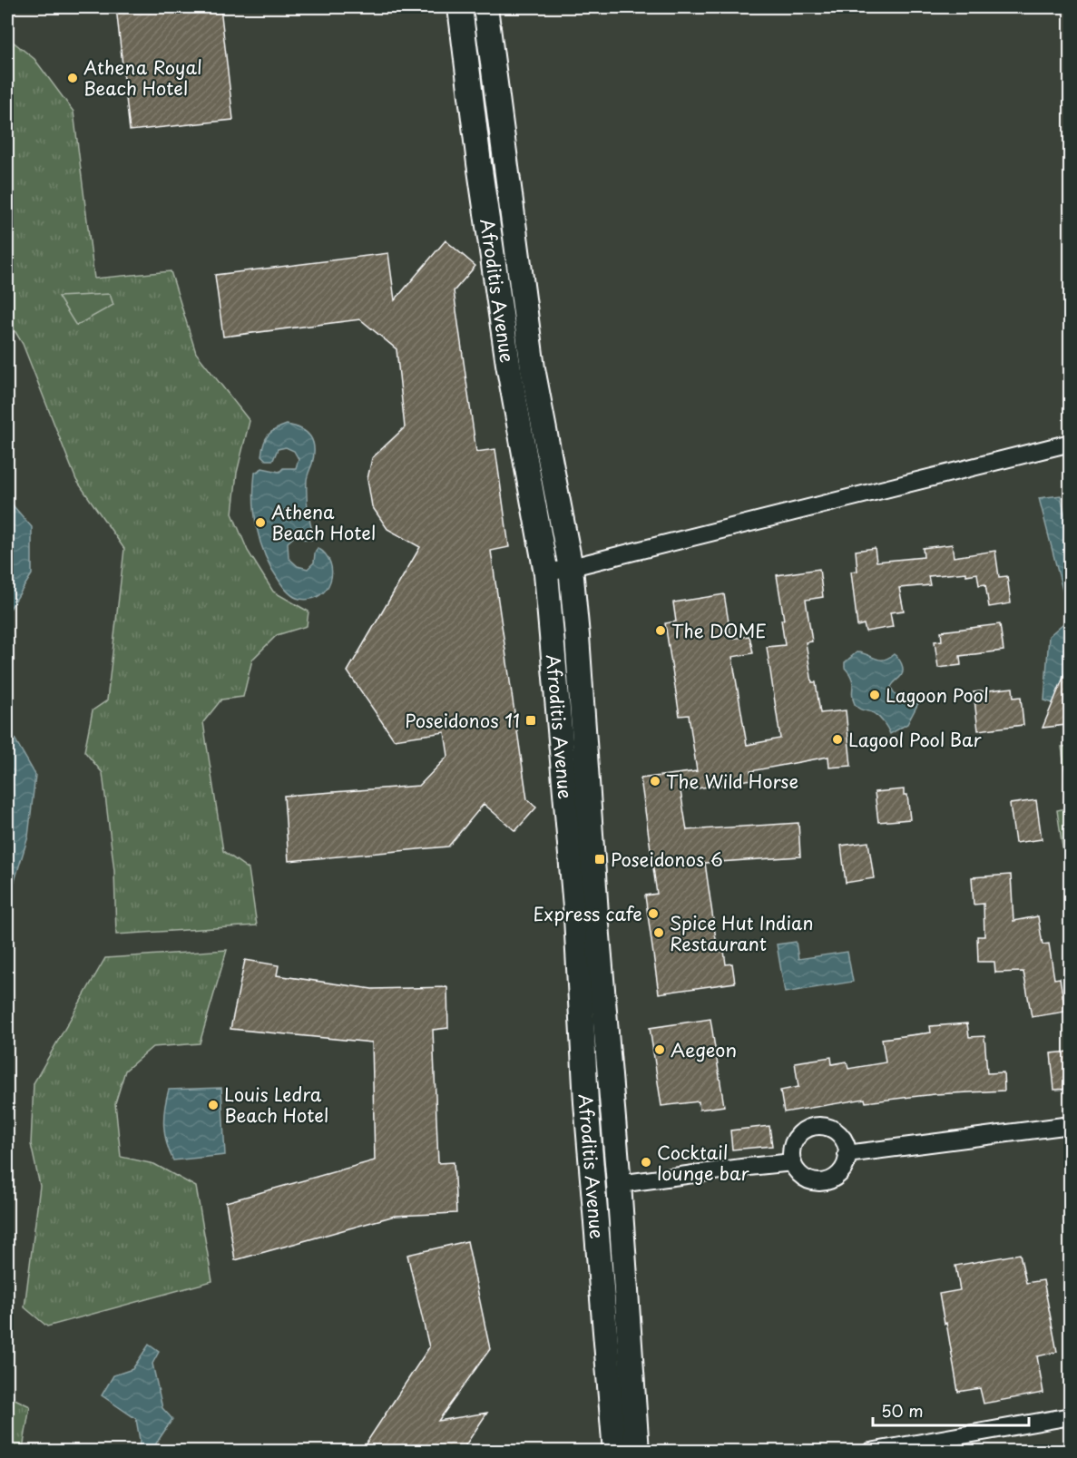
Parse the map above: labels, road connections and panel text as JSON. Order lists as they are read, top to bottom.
{
  "streets": {
    "main road": ["Afroditis Avenue"]
  },
  "places": {
    "other": [
      "Athena Royal Beach Hotel",
      "Athena Beach Hotel",
      "The DOME",
      "Lagoon Pool",
      "Lagool Pool Bar",
      "The Wild Horse",
      "Express cafe",
      "Spice Hut Indian Restaurant",
      "Aegeon",
      "Louis Ledra Beach Hotel",
      "Cocktail lounge bar"
    ],
    "transit": ["Poseidonos 11", "Poseidonos 6"]
  },
  "scale_bar": "50 m"
}
